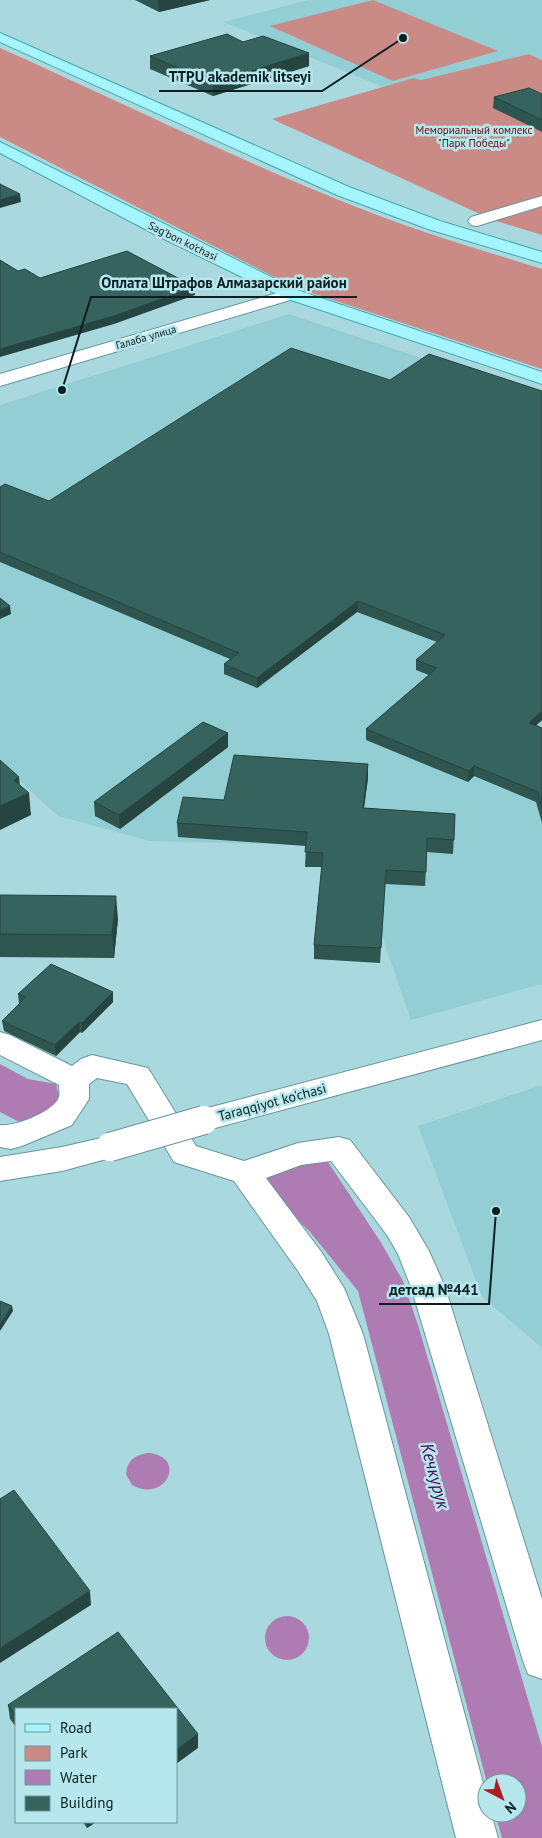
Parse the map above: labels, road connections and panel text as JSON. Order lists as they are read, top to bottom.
{
  "streets": {
    "main road": ["Sag’bon ko’chasi"],
    "street": ["Галаба улица", "Taraqqiyot ko'chasi"]
  },
  "crossings": [
    ["Sag’bon ko’chasi", "Галаба улица"]
  ],
  "water": ["Кечкурук"],
  "parks": ["Мемориальный комлекс \"Парк Победы\""],
  "places": ["TTPU akademik litseyi", "Оплата Штрафов Aлмазарский район", "детсад №441"],
  "legend": [
    "Road",
    "Park",
    "Water",
    "Building"
  ],
  "north": "bottom right"
}
